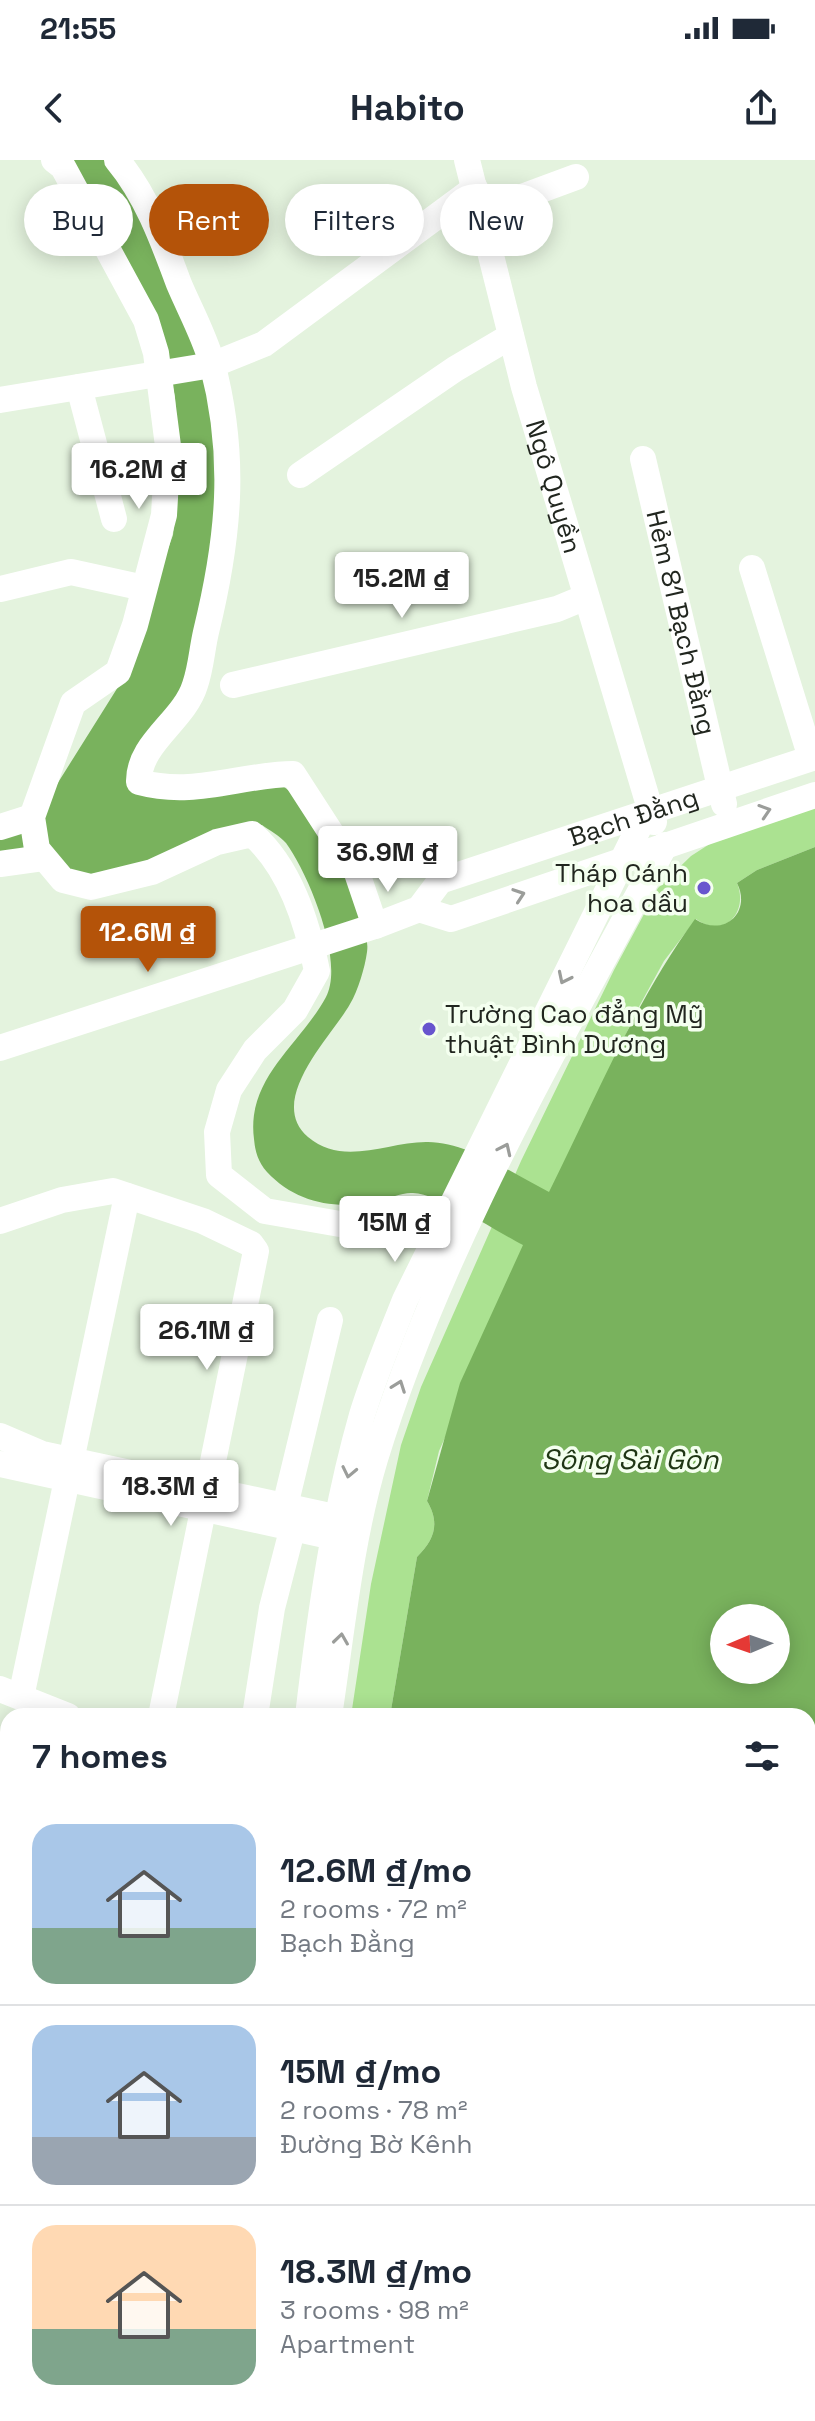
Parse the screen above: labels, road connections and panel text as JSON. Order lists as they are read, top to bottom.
{
  "streets": {
    "street": ["Ngô Quyền", "Hẻm 81 Bạch Đằng", "Bạch Đằng"]
  },
  "crossings": [
    ["Ngô Quyền", "Bạch Đằng"],
    ["Hẻm 81 Bạch Đằng", "Bạch Đằng"]
  ],
  "water": ["Sông Sài Gòn"],
  "places": ["Tháp Cánh hoa dầu", "Trường Cao đẳng Mỹ thuật Bình Dương"],
  "north": "left",
  "page": {
    "status": "21:55",
    "header": "Habito",
    "chip": [
      "Buy",
      "Rent",
      "Filters",
      "New"
    ],
    "price": [
      "16.2M ₫",
      "15.2M ₫",
      "36.9M ₫",
      "12.6M ₫",
      "15M ₫",
      "26.1M ₫",
      "18.3M ₫"
    ],
    "heading": "7 homes",
    "list": [
      {
        "name": "12.6M ₫/mo",
        "note": "2 rooms · 72 m² · Bạch Đằng"
      },
      {
        "name": "15M ₫/mo",
        "note": "2 rooms · 78 m² · Đường Bờ Kênh"
      },
      {
        "name": "18.3M ₫/mo",
        "note": "3 rooms · 98 m² · Apartment"
      }
    ]
  }
}
